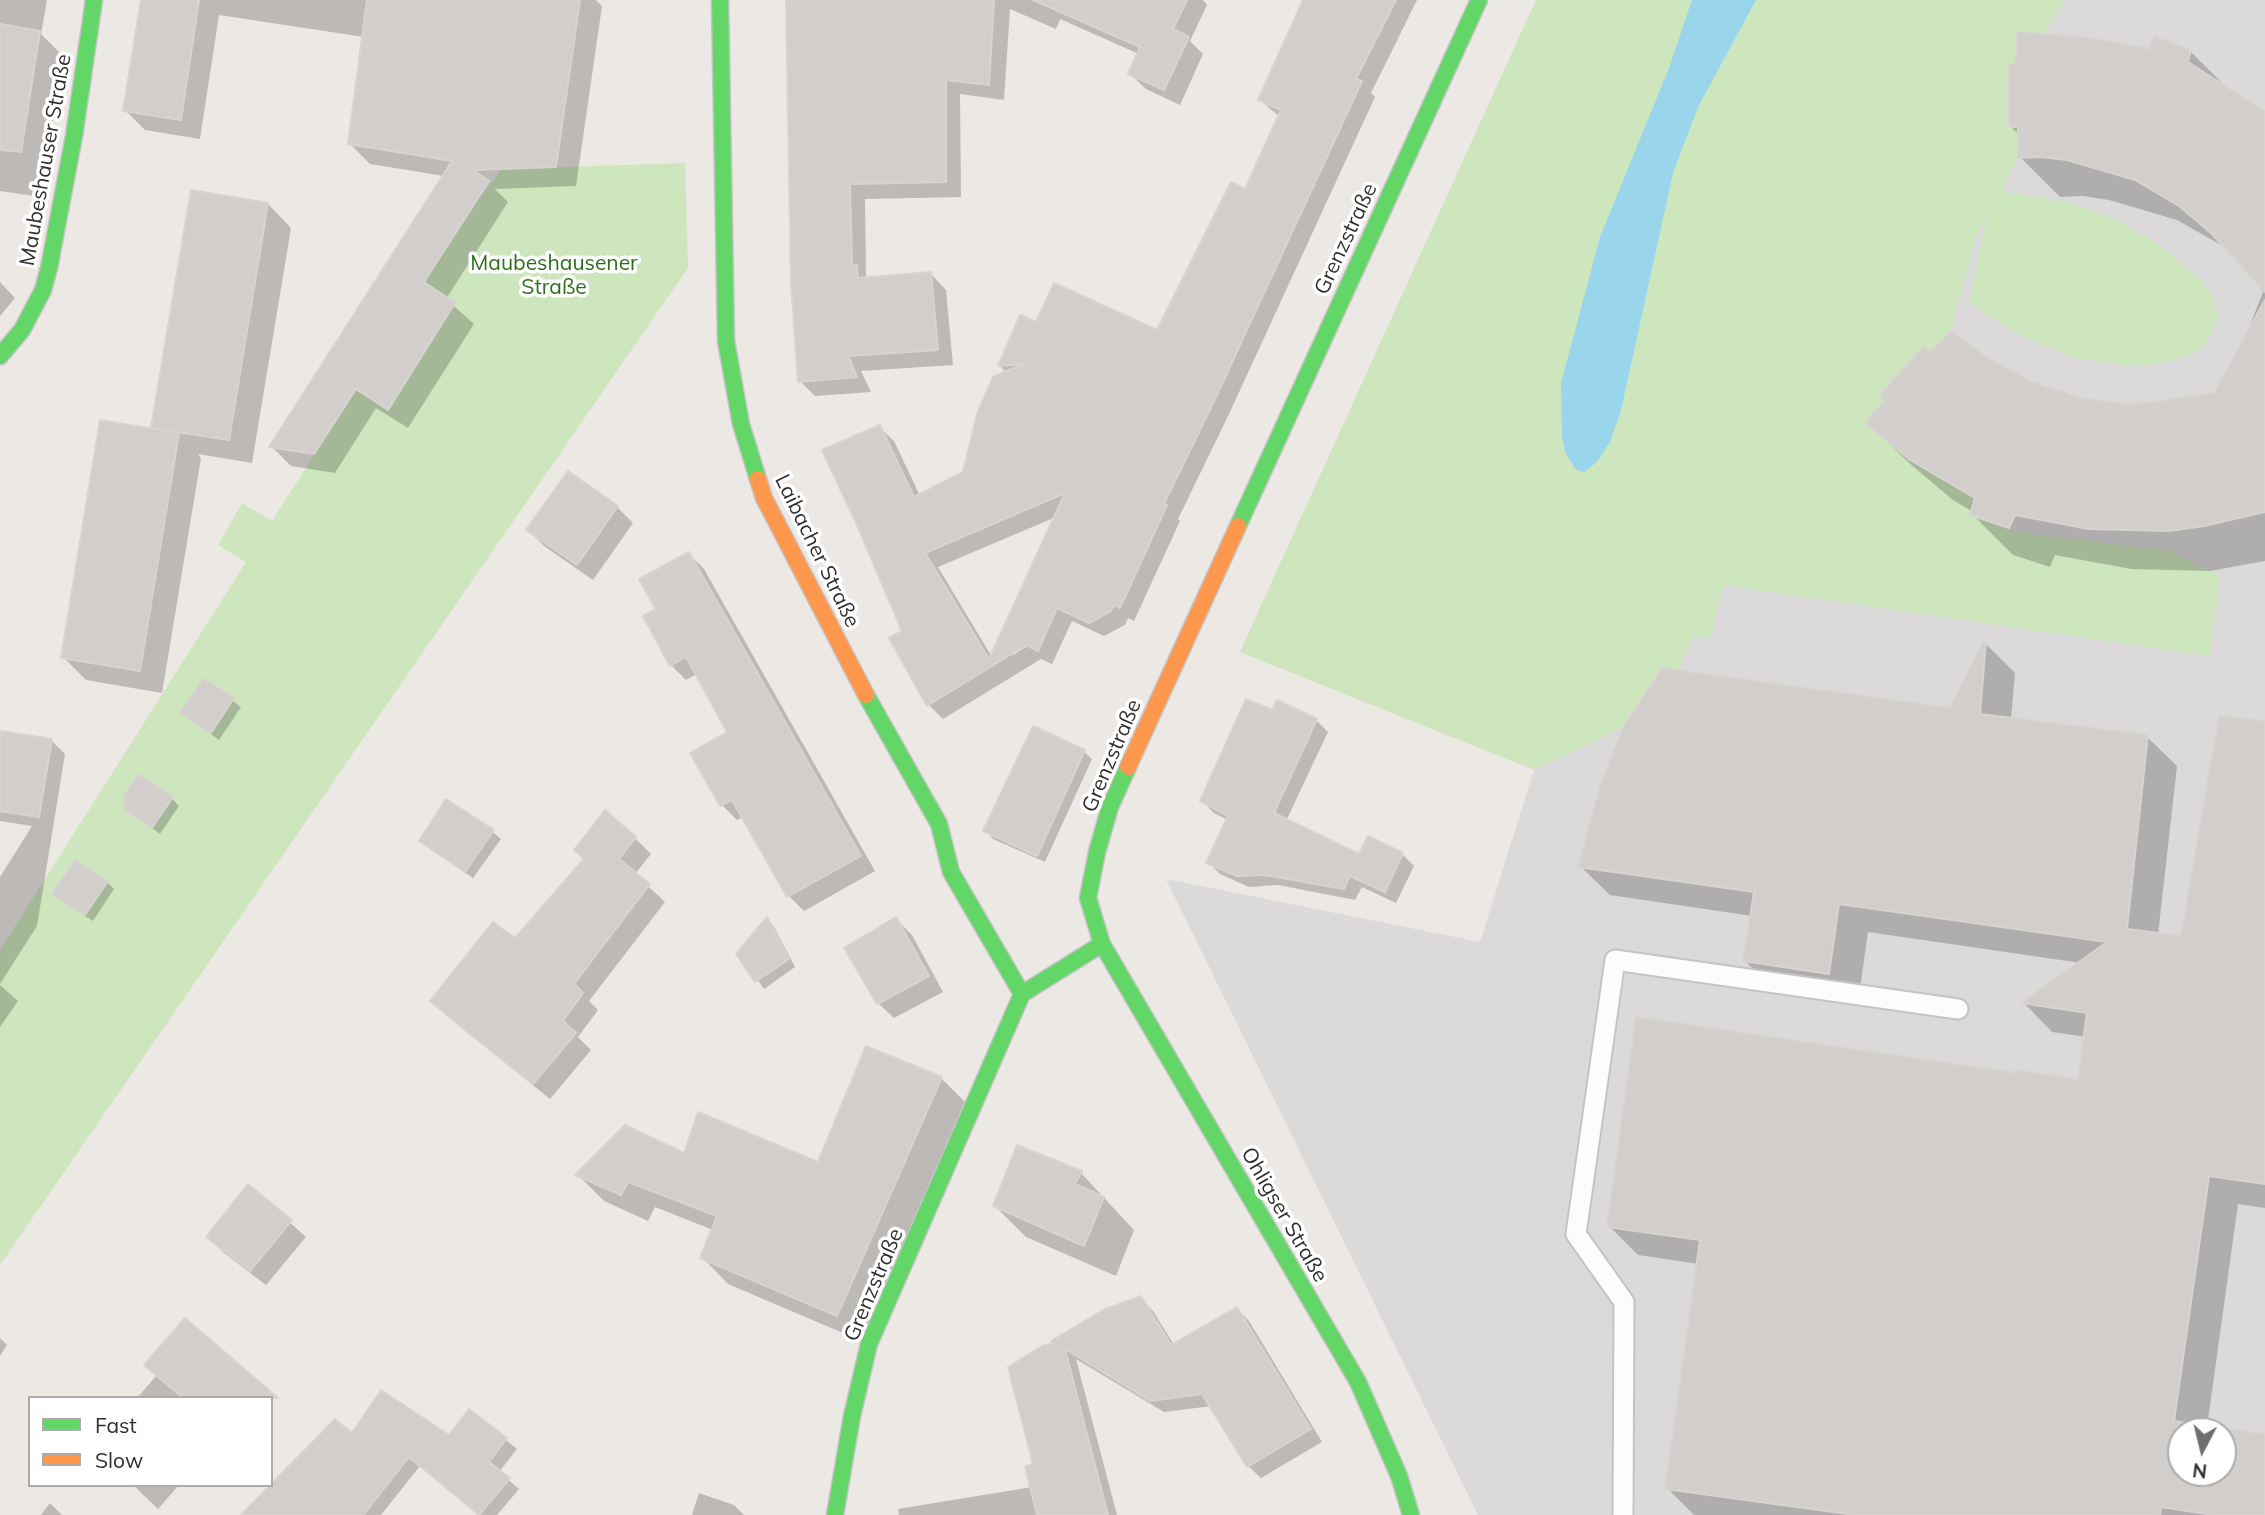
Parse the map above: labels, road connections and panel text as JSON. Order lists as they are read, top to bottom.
{
  "streets": {
    "street": [
      "Maubeshauser Straße",
      "Grenzstraße",
      "Laibacher Straße",
      "Ohligser Straße"
    ]
  },
  "crossings": [
    ["Grenzstraße", "Laibacher Straße"],
    ["Grenzstraße", "Ohligser Straße"]
  ],
  "parks": ["Maubeshausener Straße"],
  "legend": ["Fast", "Slow"],
  "north": "bottom"
}
